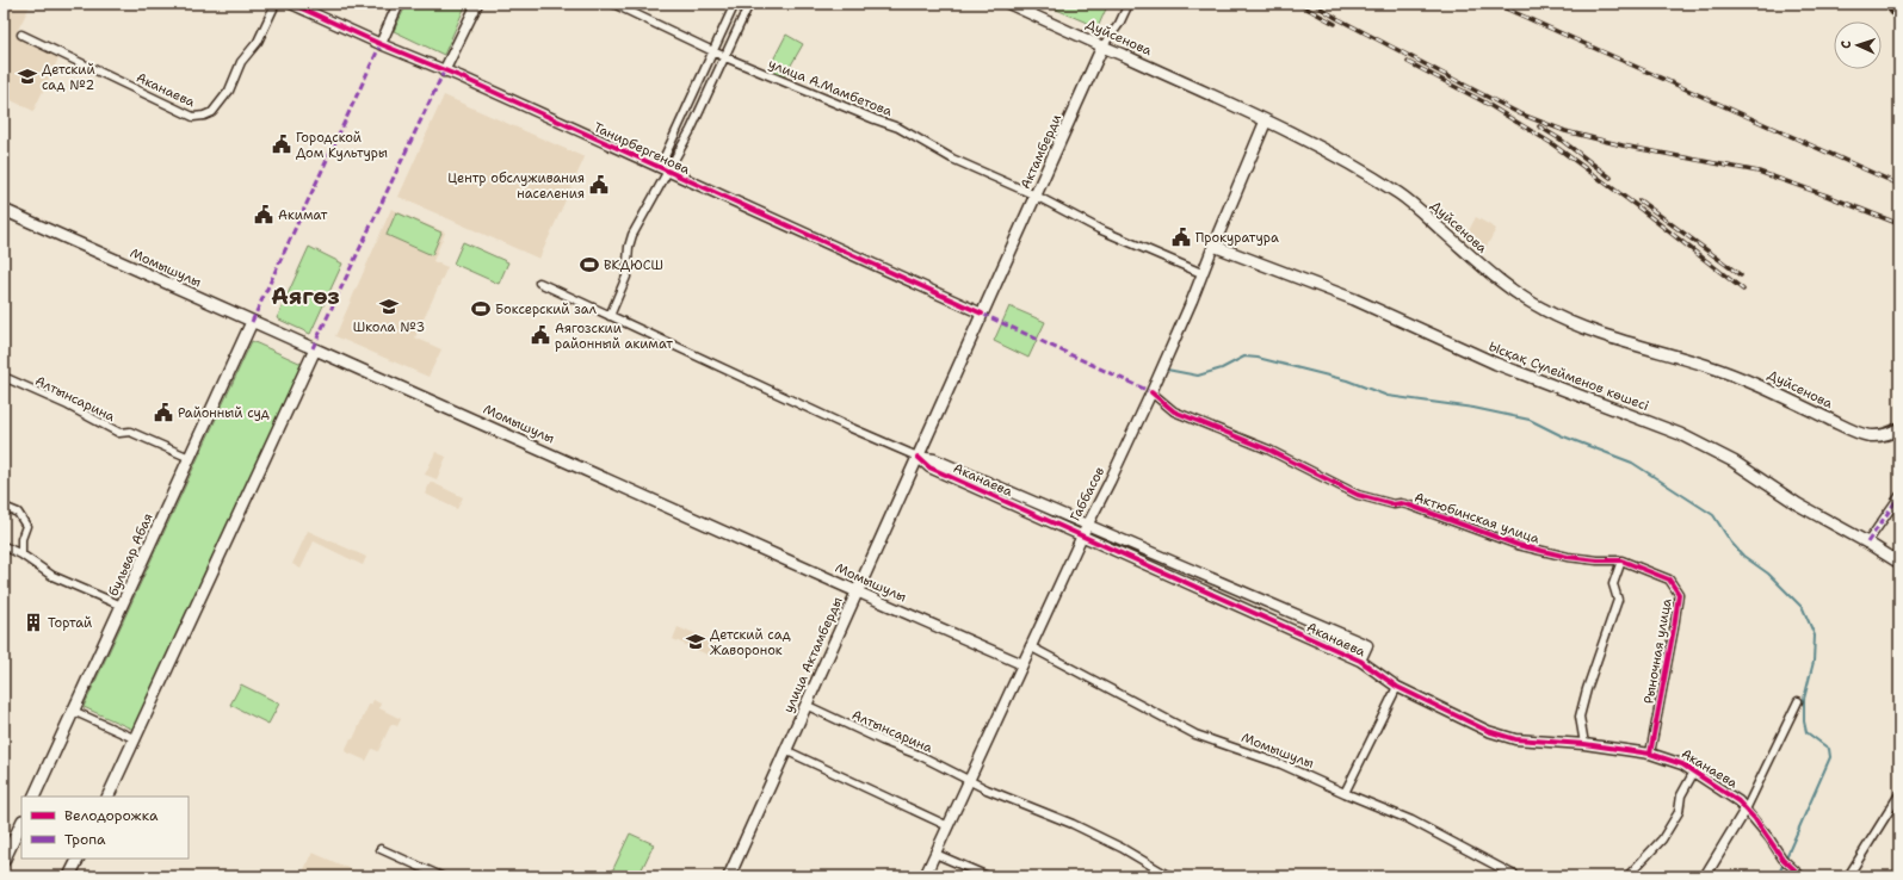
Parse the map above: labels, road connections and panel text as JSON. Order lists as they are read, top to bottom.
{
  "streets": {
    "main road": [
      "Дуйсенова",
      "Актамберди",
      "Момышулы",
      "Ысқақ Сүлейменов көшесі",
      "Габбасов",
      "бульвар Абая",
      "улица Актамберды"
    ],
    "street": [
      "улица А.Мамбетова",
      "Аканаева",
      "Танирбергенова",
      "Алтынсарина",
      "Актюбинская улица",
      "Рыночная улица"
    ]
  },
  "crossings": [
    ["Дуйсенова", "Актамберди"],
    ["Дуйсенова", "Габбасов"],
    ["улица А.Мамбетова", "Актамберди"],
    ["улица А.Мамбетова", "Габбасов"],
    ["Аканаева", "Габбасов"],
    ["Аканаева", "Рыночная улица"],
    ["Аканаева", "улица Актамберды"],
    ["Танирбергенова", "Актамберди"],
    ["Танирбергенова", "улица Актамберды"],
    ["Актамберди", "улица Актамберды"],
    ["Момышулы", "Габбасов"],
    ["Момышулы", "бульвар Абая"],
    ["Момышулы", "улица Актамберды"],
    ["Ысқақ Сүлейменов көшесі", "Габбасов"],
    ["Алтынсарина", "Габбасов"],
    ["Алтынсарина", "бульвар Абая"],
    ["Алтынсарина", "улица Актамберды"],
    ["Габбасов", "Актюбинская улица"],
    ["Актюбинская улица", "Рыночная улица"]
  ],
  "districts": ["Аягөз"],
  "places": {
    "school or university": ["Детский сад №2", "Школа №3", "Детский сад Жаворонок"],
    "public building": [
      "Городской Дом Культуры",
      "Центр обслуживания населения",
      "Акимат",
      "Прокуратура",
      "Аягозскии районный акимат",
      "Районный суд"
    ],
    "sports": ["ВКДЮСШ", "Боксерский зал"],
    "building": ["Тортай"]
  },
  "legend": ["Велодорожка", "Тропа"],
  "north": "left"
}
